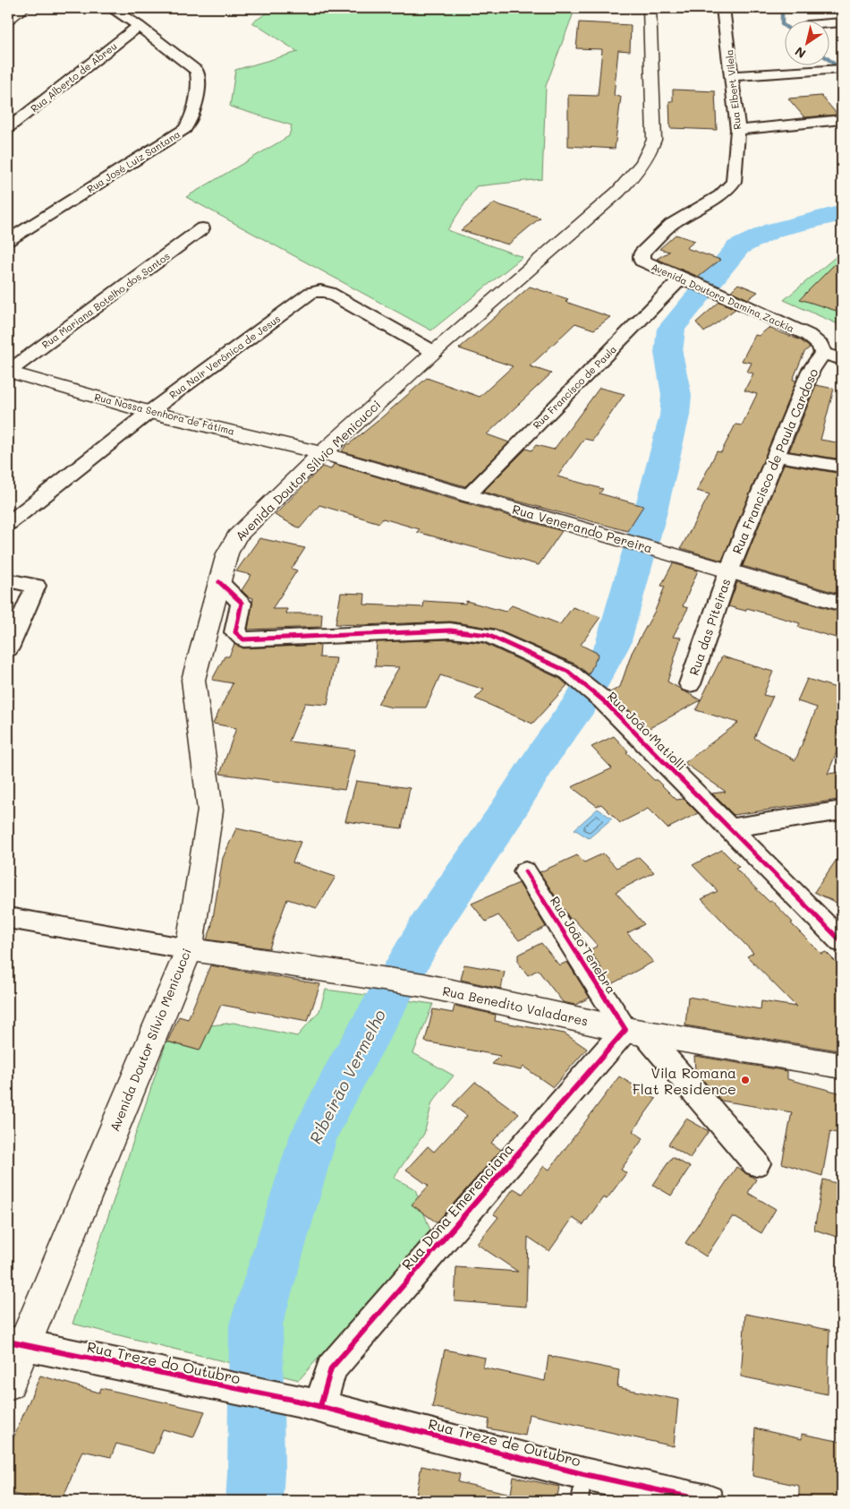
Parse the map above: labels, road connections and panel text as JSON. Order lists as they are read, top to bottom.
{
  "streets": {
    "main road": [
      "Rua Nossa Senhora de Fátima",
      "Avenida Doutor Sílvio Menicucci",
      "Rua Venerando Pereira",
      "Rua Benedito Valadares"
    ],
    "street": [
      "Rua Alberto de Abreu",
      "Rua Elbert Vilela",
      "Rua José Luiz Santana",
      "Avenida Doutora Damina Zackia",
      "Rua Mariana Botelho dos Santos",
      "Rua Nair Verônica de Jesus",
      "Rua Francisco de Paula",
      "Rua Francisco de Paula Cardoso",
      "Rua das Piteiras",
      "Rua João Matiolli",
      "Rua João Tenebra",
      "Rua Dona Emerenciana",
      "Rua Treze do Outubro",
      "Rua Treze de Outubro"
    ]
  },
  "crossings": [
    ["Rua Alberto de Abreu", "Rua José Luiz Santana"],
    ["Rua Elbert Vilela", "Avenida Doutora Damina Zackia"],
    ["Avenida Doutora Damina Zackia", "Rua Francisco de Paula"],
    ["Avenida Doutora Damina Zackia", "Rua Francisco de Paula Cardoso"],
    ["Rua Mariana Botelho dos Santos", "Rua Nossa Senhora de Fátima"],
    ["Rua Nair Verônica de Jesus", "Rua Nossa Senhora de Fátima"],
    ["Rua Nair Verônica de Jesus", "Avenida Doutor Sílvio Menicucci"],
    ["Rua Francisco de Paula", "Rua Venerando Pereira"],
    ["Rua Nossa Senhora de Fátima", "Avenida Doutor Sílvio Menicucci"],
    ["Rua Nossa Senhora de Fátima", "Rua Venerando Pereira"],
    ["Rua Francisco de Paula Cardoso", "Rua Venerando Pereira"],
    ["Rua Francisco de Paula Cardoso", "Rua das Piteiras"],
    ["Avenida Doutor Sílvio Menicucci", "Rua Venerando Pereira"],
    ["Avenida Doutor Sílvio Menicucci", "Rua João Matiolli"],
    ["Avenida Doutor Sílvio Menicucci", "Rua Benedito Valadares"],
    ["Avenida Doutor Sílvio Menicucci", "Rua Treze do Outubro"],
    ["Rua Venerando Pereira", "Rua das Piteiras"],
    ["Rua João Tenebra", "Rua Benedito Valadares"],
    ["Rua João Tenebra", "Rua Dona Emerenciana"],
    ["Rua Benedito Valadares", "Rua Dona Emerenciana"],
    ["Rua Dona Emerenciana", "Rua Treze do Outubro"],
    ["Rua Dona Emerenciana", "Rua Treze de Outubro"],
    ["Rua Treze do Outubro", "Rua Treze de Outubro"]
  ],
  "water": ["Ribeirão Vermelho"],
  "places": ["Vila Romana Flat Residence"],
  "north": "bottom left"
}
